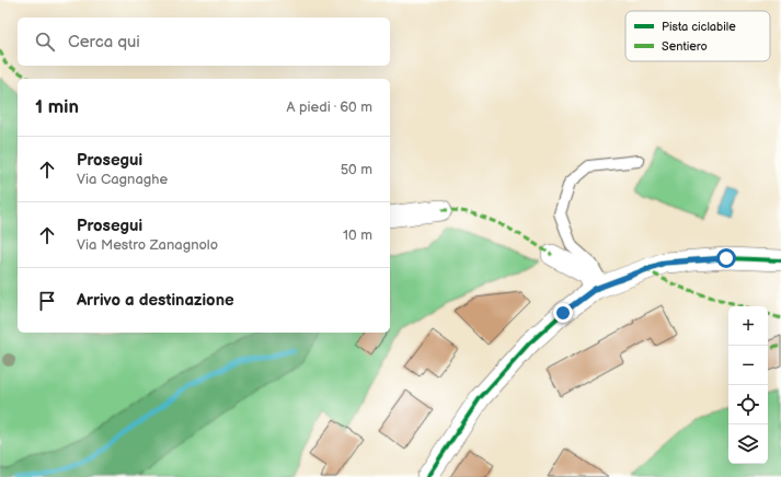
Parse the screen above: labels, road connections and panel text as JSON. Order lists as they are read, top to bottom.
{
  "legend": ["Pista ciclabile", "Sentiero"],
  "page": {
    "search": "Cerca qui",
    "heading": ["1 min", "A piedi · 60 m"],
    "list": [
      ["Prosegui", "Via Cagnaghe", "50 m"],
      ["Prosegui", "Via Mestro Zanagnolo", "10 m"],
      "Arrivo a destinazione"
    ],
    "map_buttons": ["+", "−"]
  }
}
